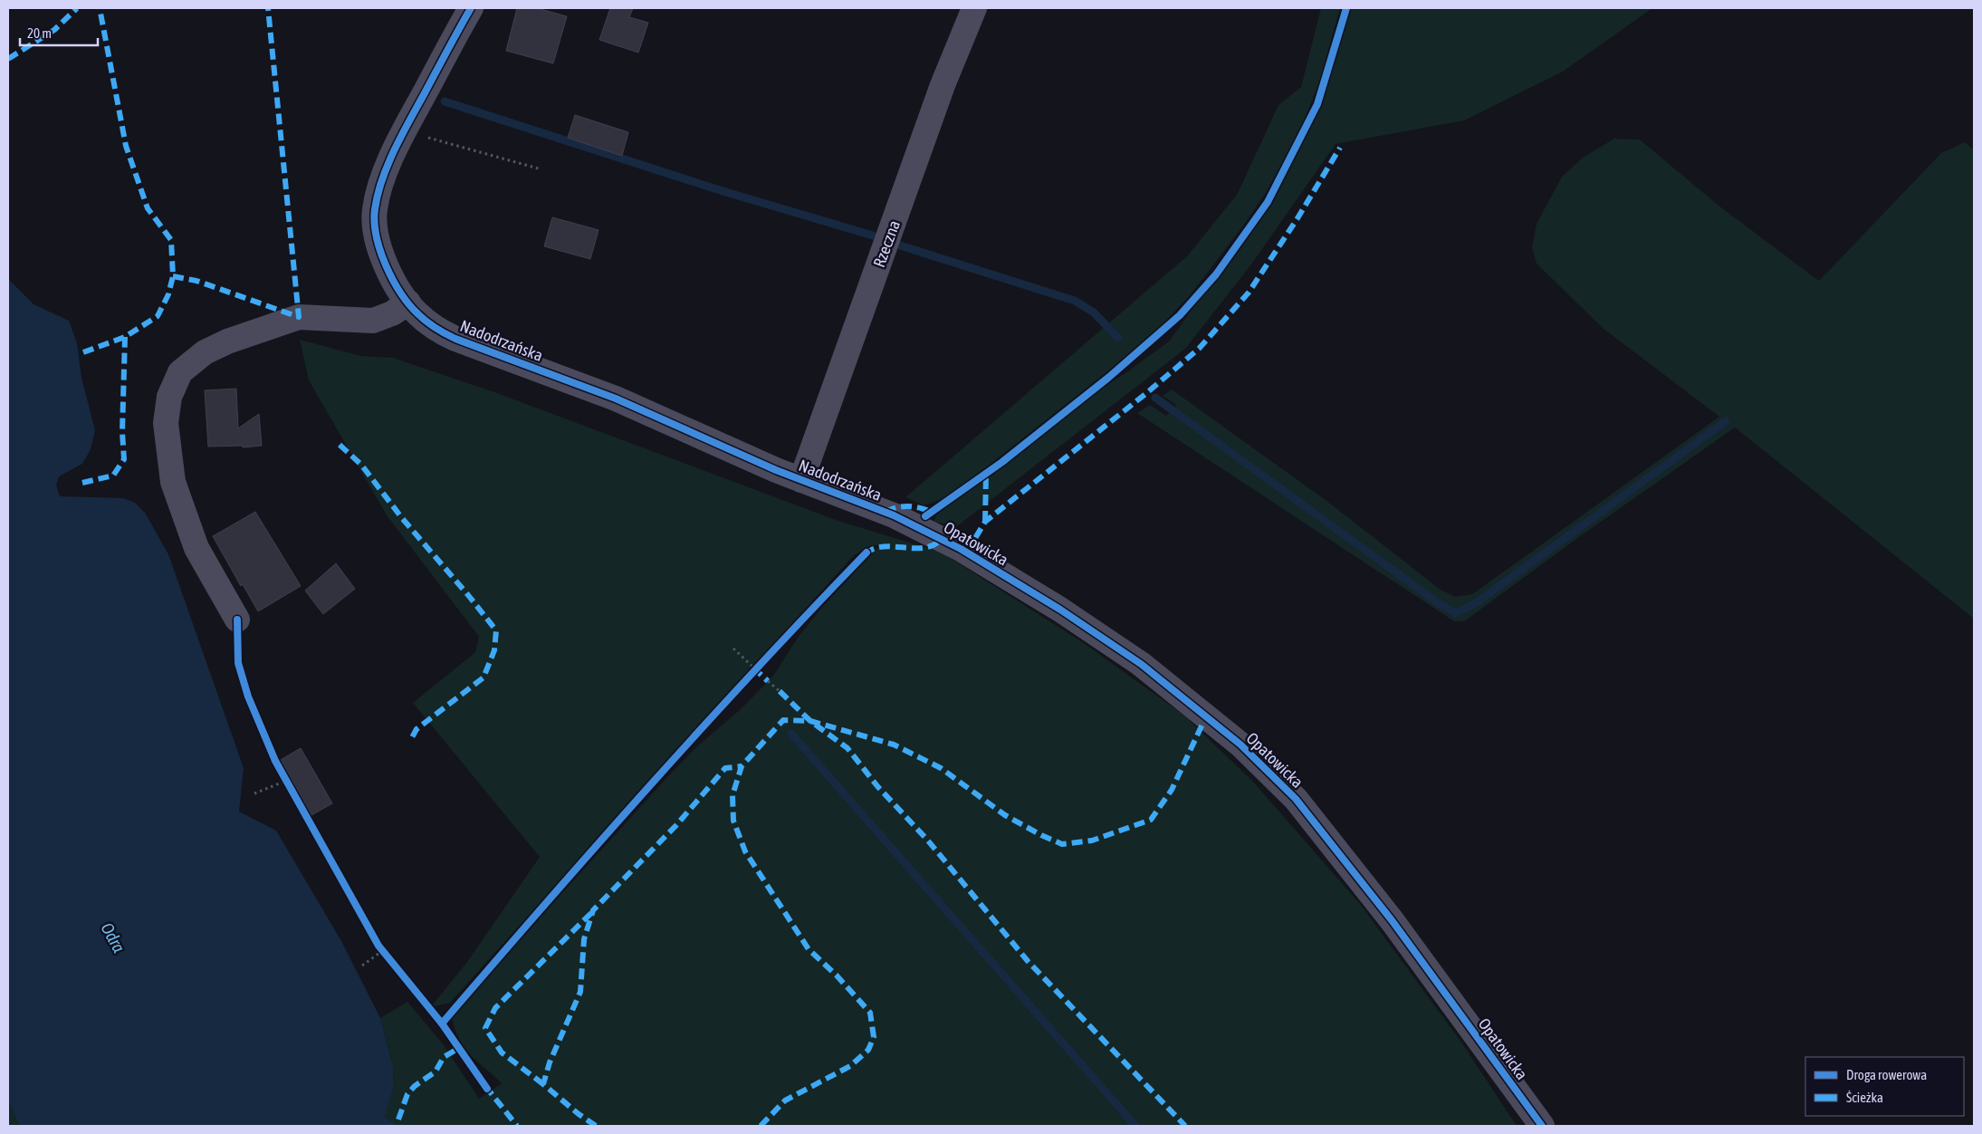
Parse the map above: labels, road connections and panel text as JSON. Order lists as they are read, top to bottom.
{
  "streets": {
    "street": ["Rzeczna", "Nadodrzańska", "Opatowicka"]
  },
  "crossings": [
    ["Rzeczna", "Nadodrzańska"],
    ["Nadodrzańska", "Opatowicka"]
  ],
  "water": ["Odra"],
  "legend": ["Droga rowerowa", "Ścieżka"],
  "scale_bar": "20 m"
}
